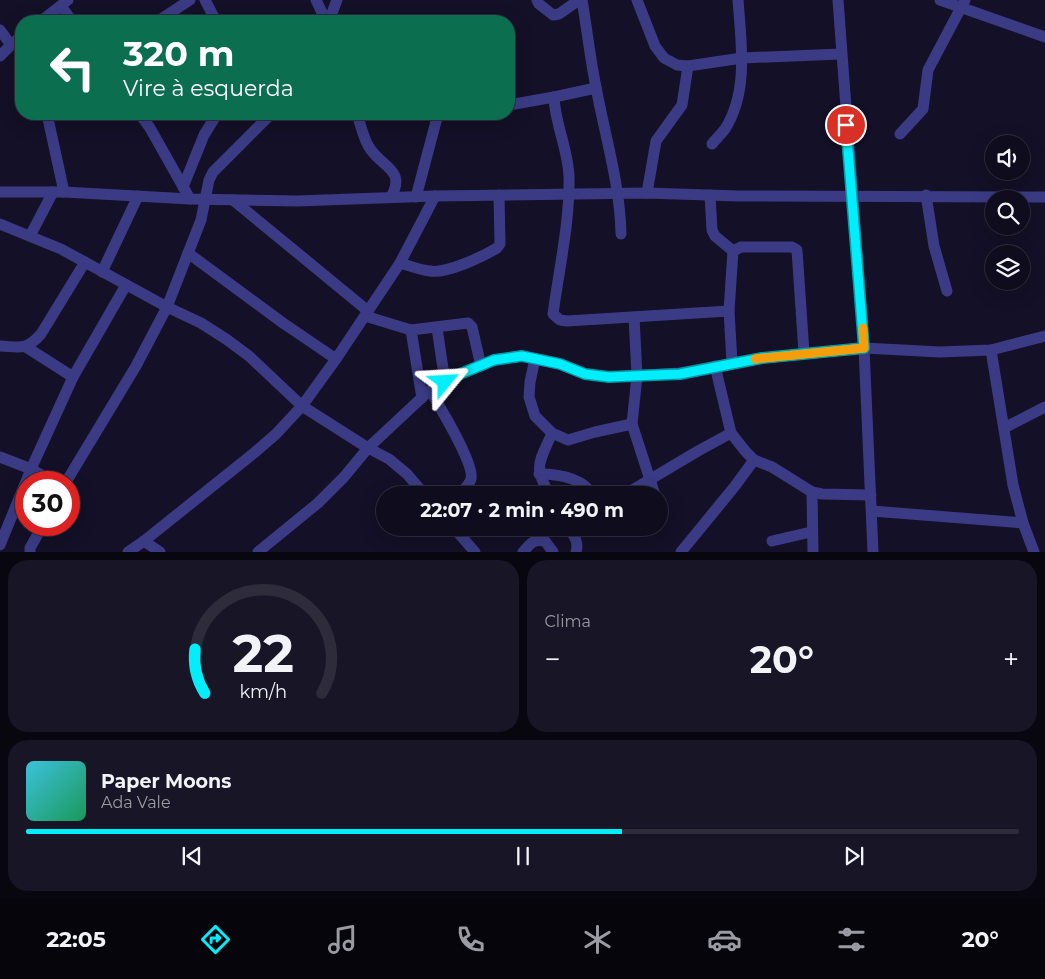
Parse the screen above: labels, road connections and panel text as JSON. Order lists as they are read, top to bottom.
{
  "page": {
    "turn": ["320 m", "Vire à esquerda"],
    "limit": "30",
    "trip": "22:07 · 2 min · 490 m",
    "tile": "Clima",
    "heat": ["−", "20°", "+"],
    "song": ["Paper Moons", "Ada Vale"],
    "tabs": ["22:05", "20°"],
    "gauge": ["22", "km/h"]
  }
}
